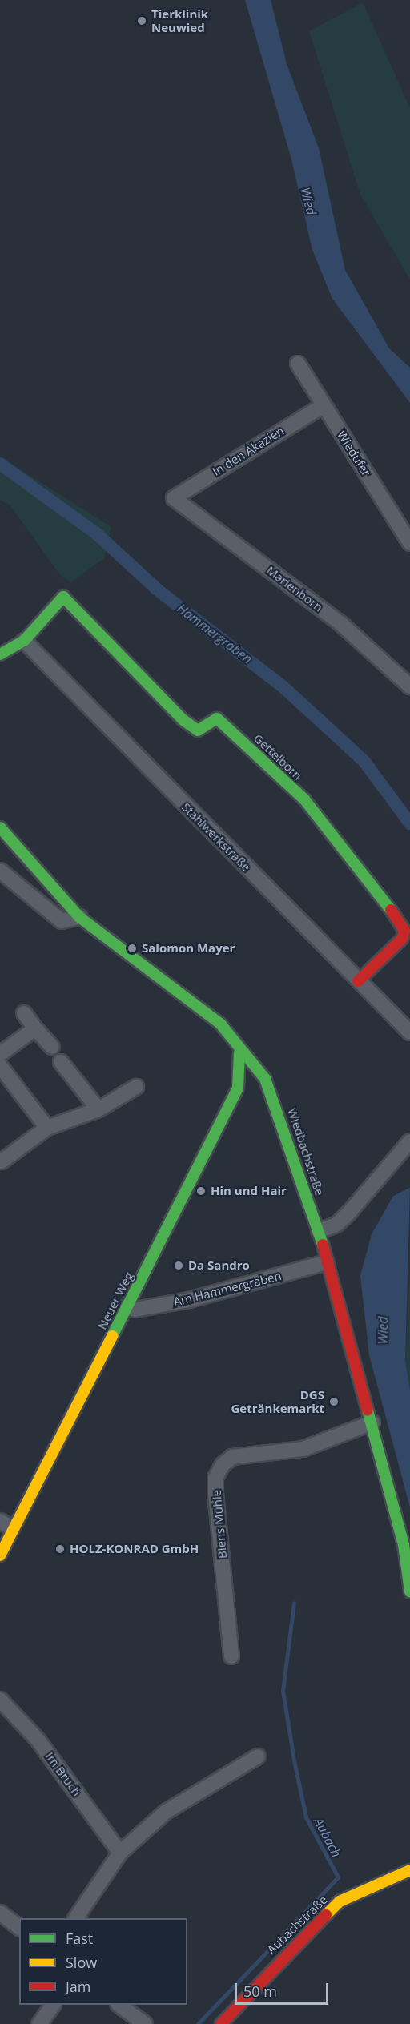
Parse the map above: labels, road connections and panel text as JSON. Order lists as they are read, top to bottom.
{
  "streets": {
    "street": [
      "In den Akazien",
      "Wiedufer",
      "Marienborn",
      "Gettelborn",
      "Stahlwerkstraße",
      "Wiedbachstraße",
      "Am Hammergraben",
      "Neuer Weg",
      "Biens Mühle",
      "Im Bruch",
      "Aubachstraße"
    ]
  },
  "crossings": [
    ["In den Akazien", "Wiedufer"],
    ["In den Akazien", "Marienborn"],
    ["Gettelborn", "Stahlwerkstraße"],
    ["Wiedbachstraße", "Am Hammergraben"],
    ["Wiedbachstraße", "Neuer Weg"],
    ["Wiedbachstraße", "Biens Mühle"],
    ["Am Hammergraben", "Neuer Weg"]
  ],
  "water": ["Wied", "Hammergraben", "Aubach"],
  "places": [
    "Tierklinik Neuwied",
    "Salomon Mayer",
    "Hin und Hair",
    "Da Sandro",
    "DGS Getränkemarkt",
    "HOLZ-KONRAD GmbH"
  ],
  "legend": ["Fast", "Slow", "Jam"],
  "scale_bar": "50 m"
}
